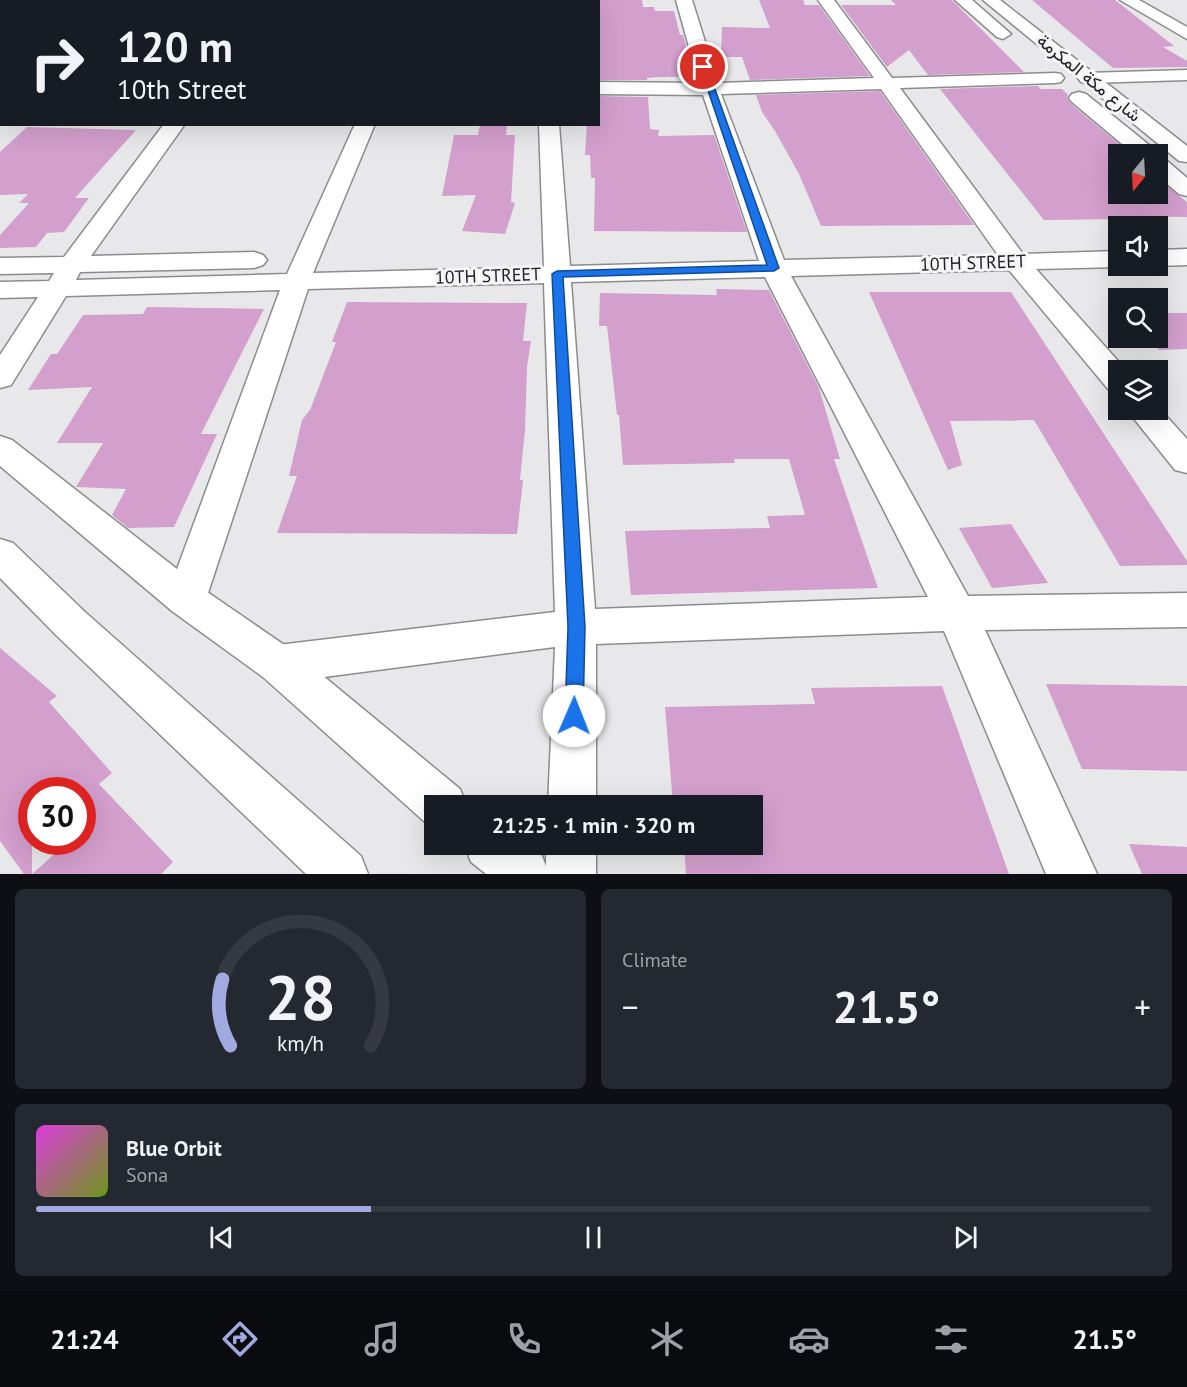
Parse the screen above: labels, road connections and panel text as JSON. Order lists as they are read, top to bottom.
{
  "streets": {
    "street": ["شارع مكة المكرمة", "10TH STREET"]
  },
  "north": "bottom",
  "page": {
    "turn": ["120 m", "10th Street"],
    "limit": "30",
    "trip": "21:25 · 1 min · 320 m",
    "tile": "Climate",
    "heat": ["−", "21.5°", "+"],
    "song": ["Blue Orbit", "Sona"],
    "tabs": ["21:24", "21.5°"],
    "gauge": ["28", "km/h"]
  }
}
